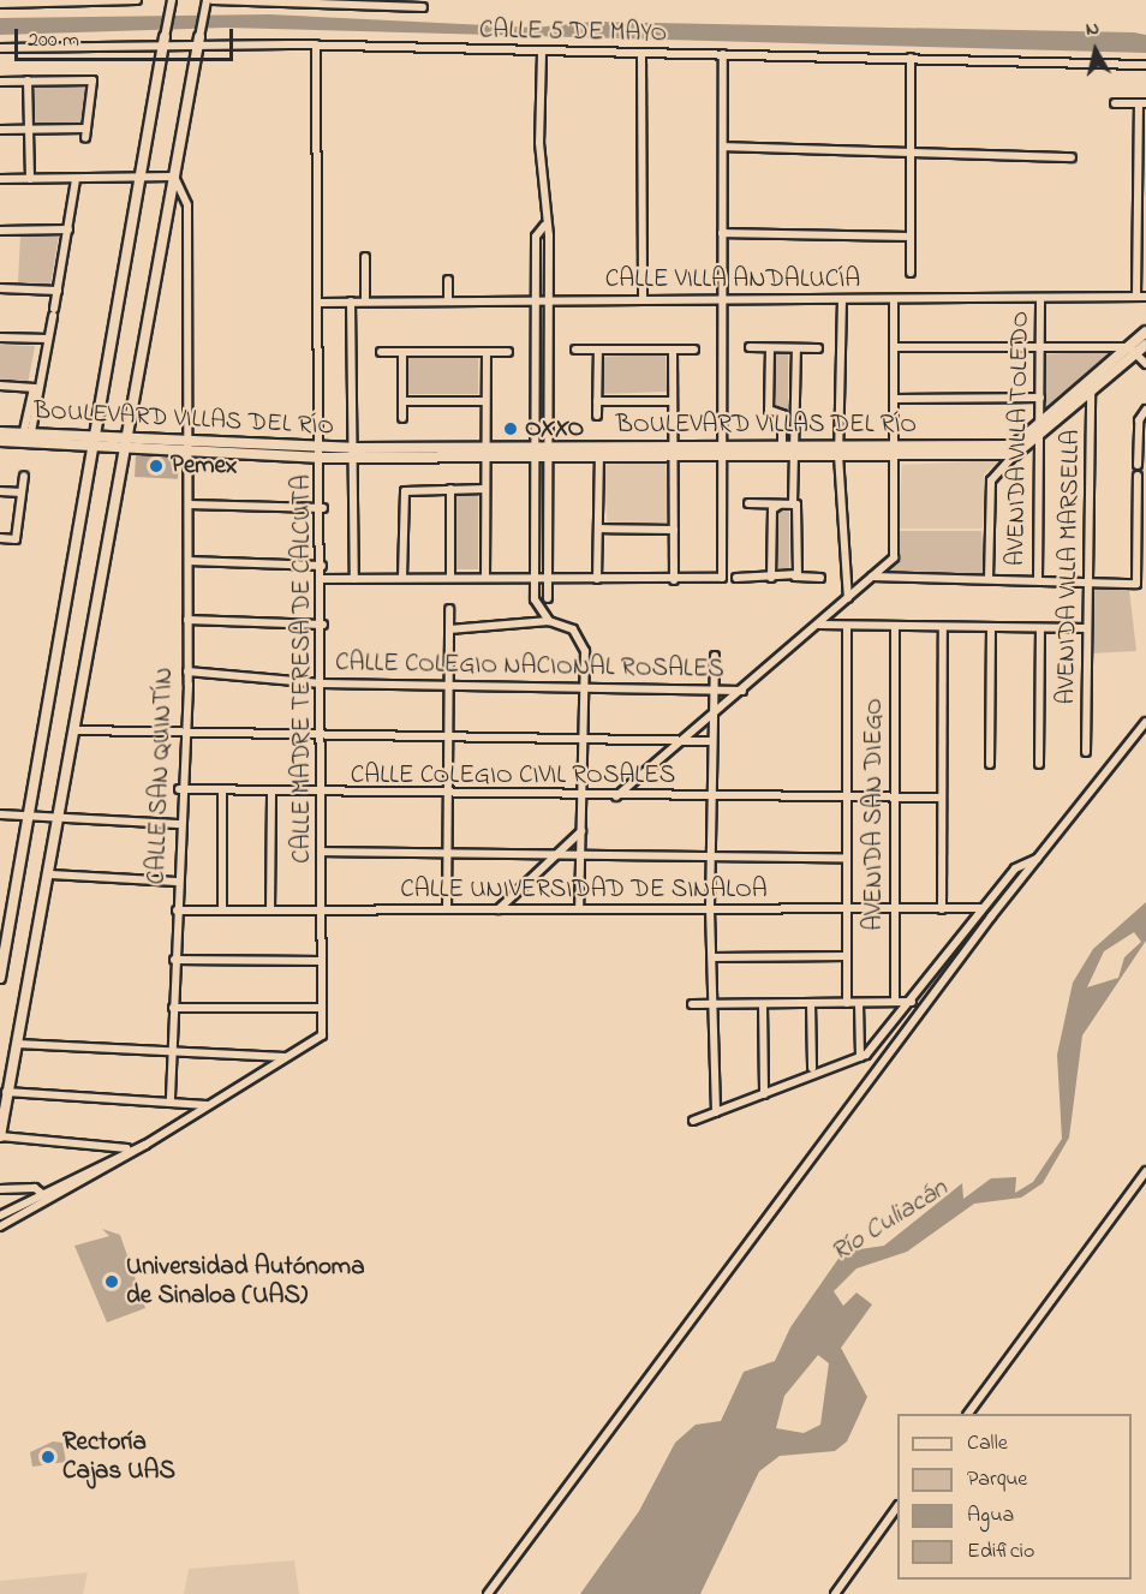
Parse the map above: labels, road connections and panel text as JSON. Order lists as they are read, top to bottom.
{
  "streets": {
    "street": [
      "CALLE 5 DE MAYO",
      "CALLE VILLA ANDALUCÍA",
      "BOULEVARD VILLAS DEL RÍO",
      "AVENIDA VILLA TOLEDO",
      "AVENIDA VILLA MARSELLA",
      "CALLE COLEGIO NACIONAL ROSALES",
      "CALLE MADRE TERESA DE CALCUTA",
      "CALLE SAN QUINTÍN",
      "CALLE COLEGIO CIVIL ROSALES",
      "AVENIDA SAN DIEGO",
      "CALLE UNIVERSIDAD DE SINALOA"
    ]
  },
  "crossings": [
    ["CALLE 5 DE MAYO", "CALLE MADRE TERESA DE CALCUTA"],
    ["CALLE VILLA ANDALUCÍA", "AVENIDA VILLA TOLEDO"],
    ["CALLE VILLA ANDALUCÍA", "CALLE MADRE TERESA DE CALCUTA"],
    ["BOULEVARD VILLAS DEL RÍO", "AVENIDA VILLA TOLEDO"],
    ["BOULEVARD VILLAS DEL RÍO", "AVENIDA VILLA MARSELLA"],
    ["BOULEVARD VILLAS DEL RÍO", "CALLE MADRE TERESA DE CALCUTA"],
    ["BOULEVARD VILLAS DEL RÍO", "CALLE SAN QUINTÍN"],
    ["CALLE COLEGIO NACIONAL ROSALES", "CALLE MADRE TERESA DE CALCUTA"],
    ["CALLE COLEGIO NACIONAL ROSALES", "CALLE SAN QUINTÍN"],
    ["CALLE MADRE TERESA DE CALCUTA", "CALLE COLEGIO CIVIL ROSALES"],
    ["CALLE MADRE TERESA DE CALCUTA", "CALLE UNIVERSIDAD DE SINALOA"],
    ["CALLE SAN QUINTÍN", "CALLE COLEGIO CIVIL ROSALES"],
    ["CALLE SAN QUINTÍN", "CALLE UNIVERSIDAD DE SINALOA"],
    ["CALLE COLEGIO CIVIL ROSALES", "AVENIDA SAN DIEGO"],
    ["AVENIDA SAN DIEGO", "CALLE UNIVERSIDAD DE SINALOA"]
  ],
  "water": ["Río Culiacán"],
  "places": [
    "OXXO",
    "Pemex",
    "Universidad Autónoma de Sinaloa (UAS)",
    "Rectoría Cajas UAS"
  ],
  "legend": [
    "Calle",
    "Parque",
    "Agua",
    "Edificio"
  ],
  "scale_bar": "200 m",
  "north": "top"
}
